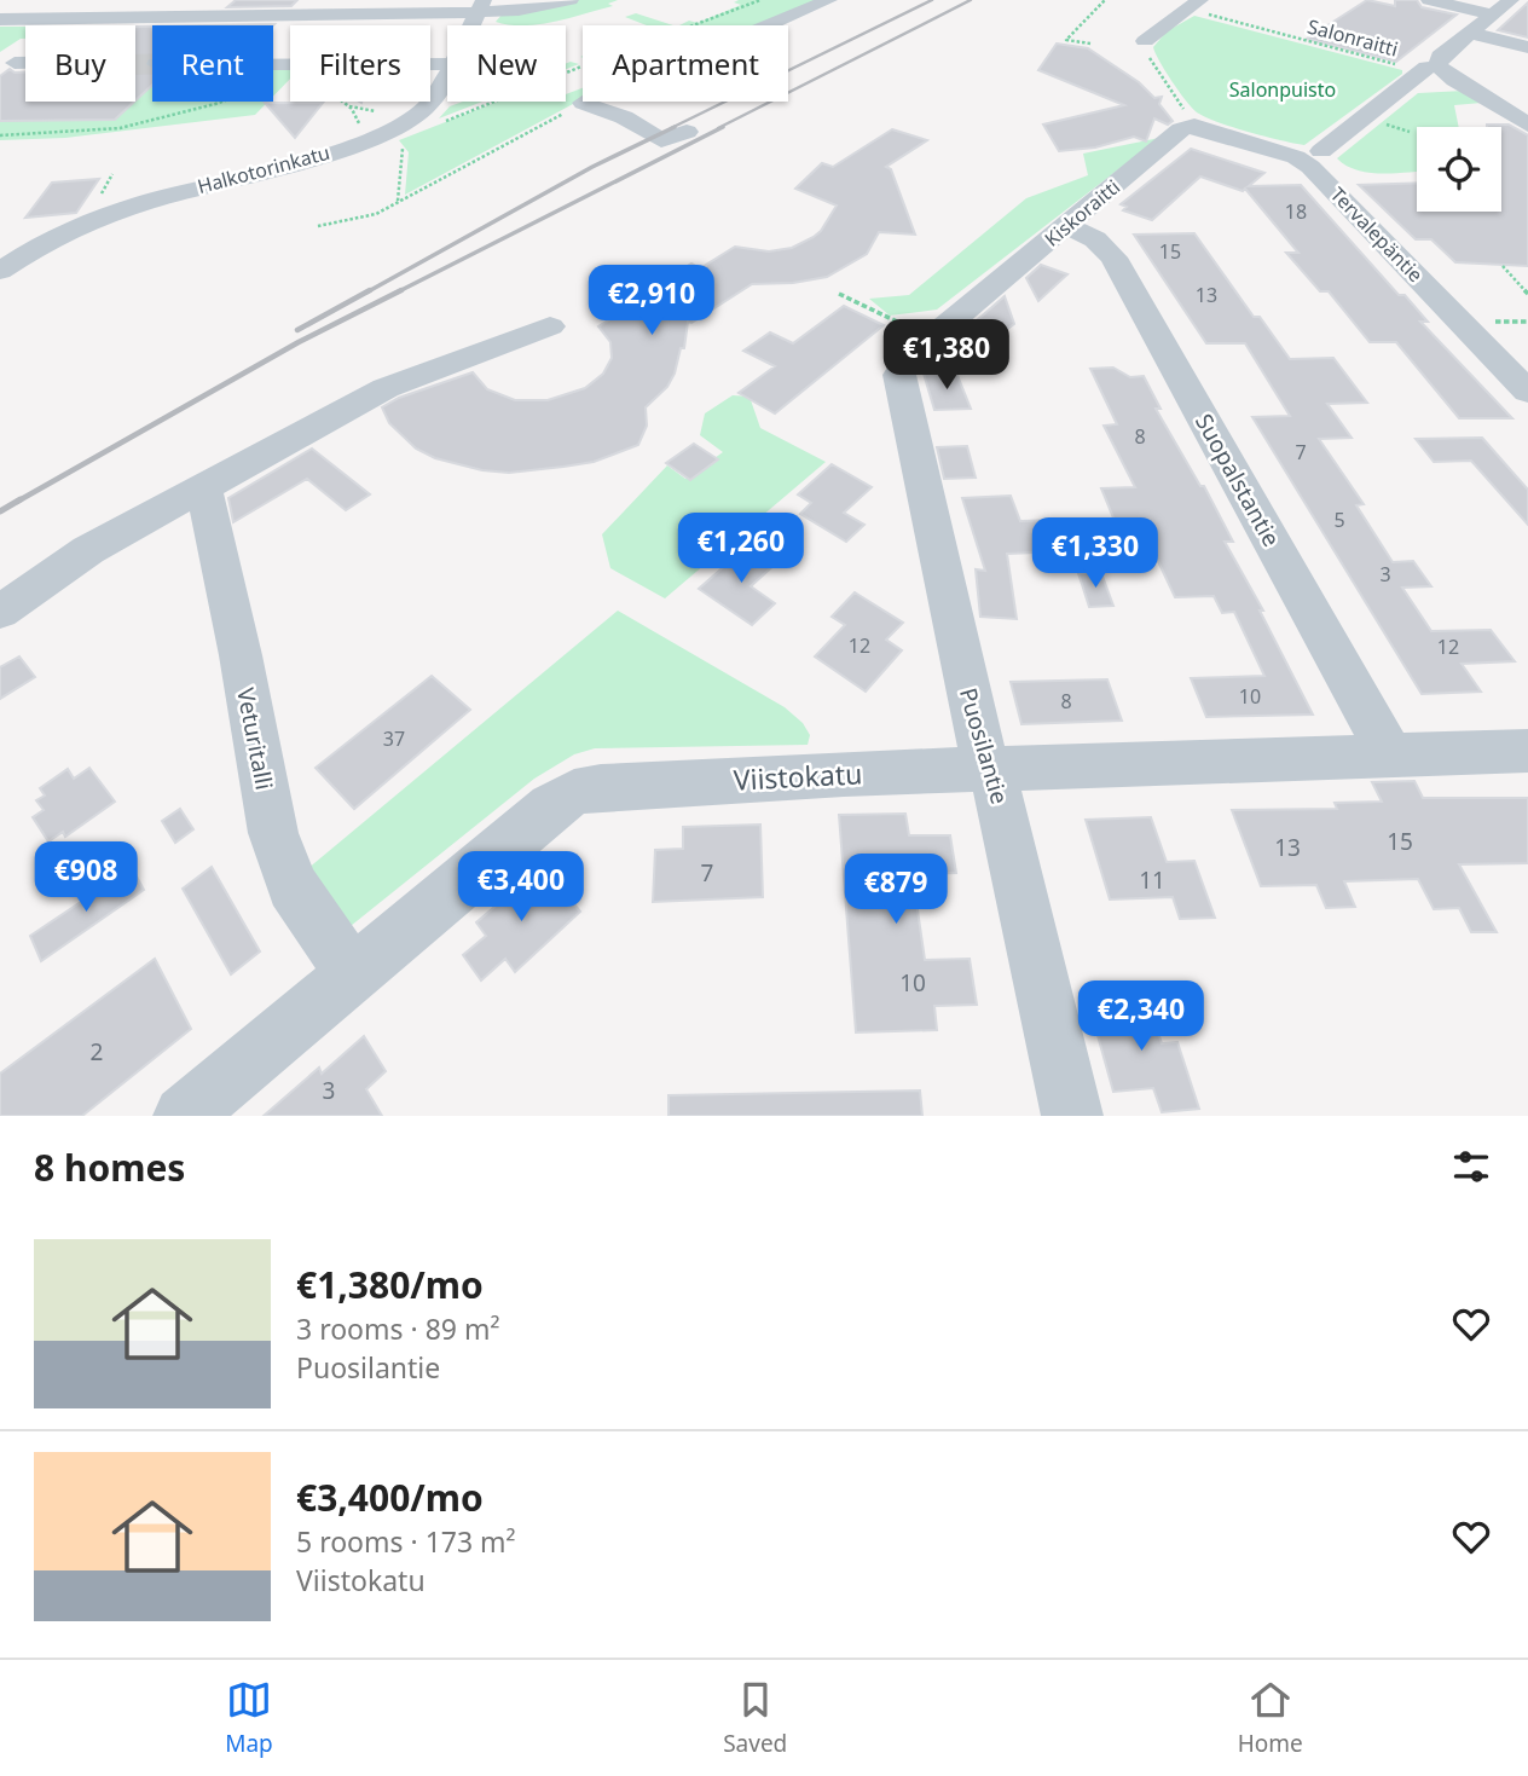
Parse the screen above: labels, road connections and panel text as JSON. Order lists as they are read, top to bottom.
{
  "streets": {
    "street": [
      "Halkotorinkatu",
      "Kiskoraitti",
      "Tervalepäntie",
      "Suopalstantie",
      "Veturitalli",
      "Puosilantie",
      "Viistokatu"
    ],
    "path": ["Salonraitti"]
  },
  "crossings": [
    ["Kiskoraitti", "Tervalepäntie"],
    ["Kiskoraitti", "Suopalstantie"],
    ["Kiskoraitti", "Puosilantie"],
    ["Suopalstantie", "Viistokatu"],
    ["Veturitalli", "Viistokatu"],
    ["Puosilantie", "Viistokatu"]
  ],
  "parks": ["Salonpuisto"],
  "house_numbers": [
    "18",
    "15",
    "13",
    "8",
    "7",
    "5",
    "3",
    "12",
    "12",
    "10",
    "8",
    "37",
    "15",
    "13",
    "7",
    "11",
    "10",
    "2",
    "3"
  ],
  "page": {
    "chip": [
      "Buy",
      "Rent",
      "Filters",
      "New",
      "Apartment"
    ],
    "price": [
      "€2,910",
      "€1,380",
      "€1,260",
      "€1,330",
      "€908",
      "€3,400",
      "€879",
      "€2,340"
    ],
    "heading": "8 homes",
    "list": [
      {
        "name": "€1,380/mo",
        "note": "3 rooms · 89 m² · Puosilantie"
      },
      {
        "name": "€3,400/mo",
        "note": "5 rooms · 173 m² · Viistokatu"
      }
    ],
    "tabs": ["Map", "Saved", "Home"]
  }
}
